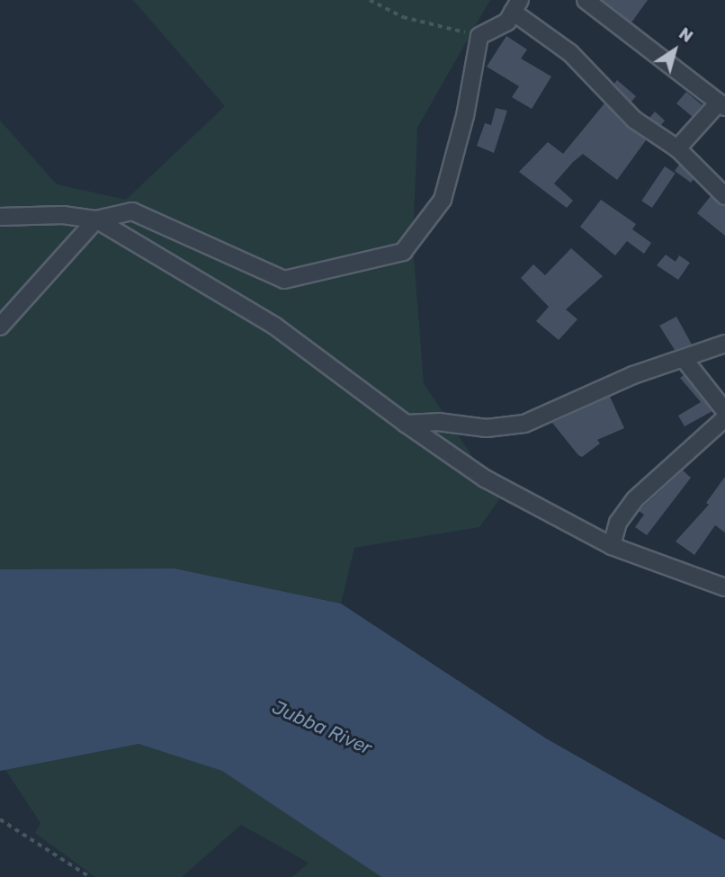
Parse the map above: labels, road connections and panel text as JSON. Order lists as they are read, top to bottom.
{
  "water": ["Jubba River"],
  "north": "top right"
}
